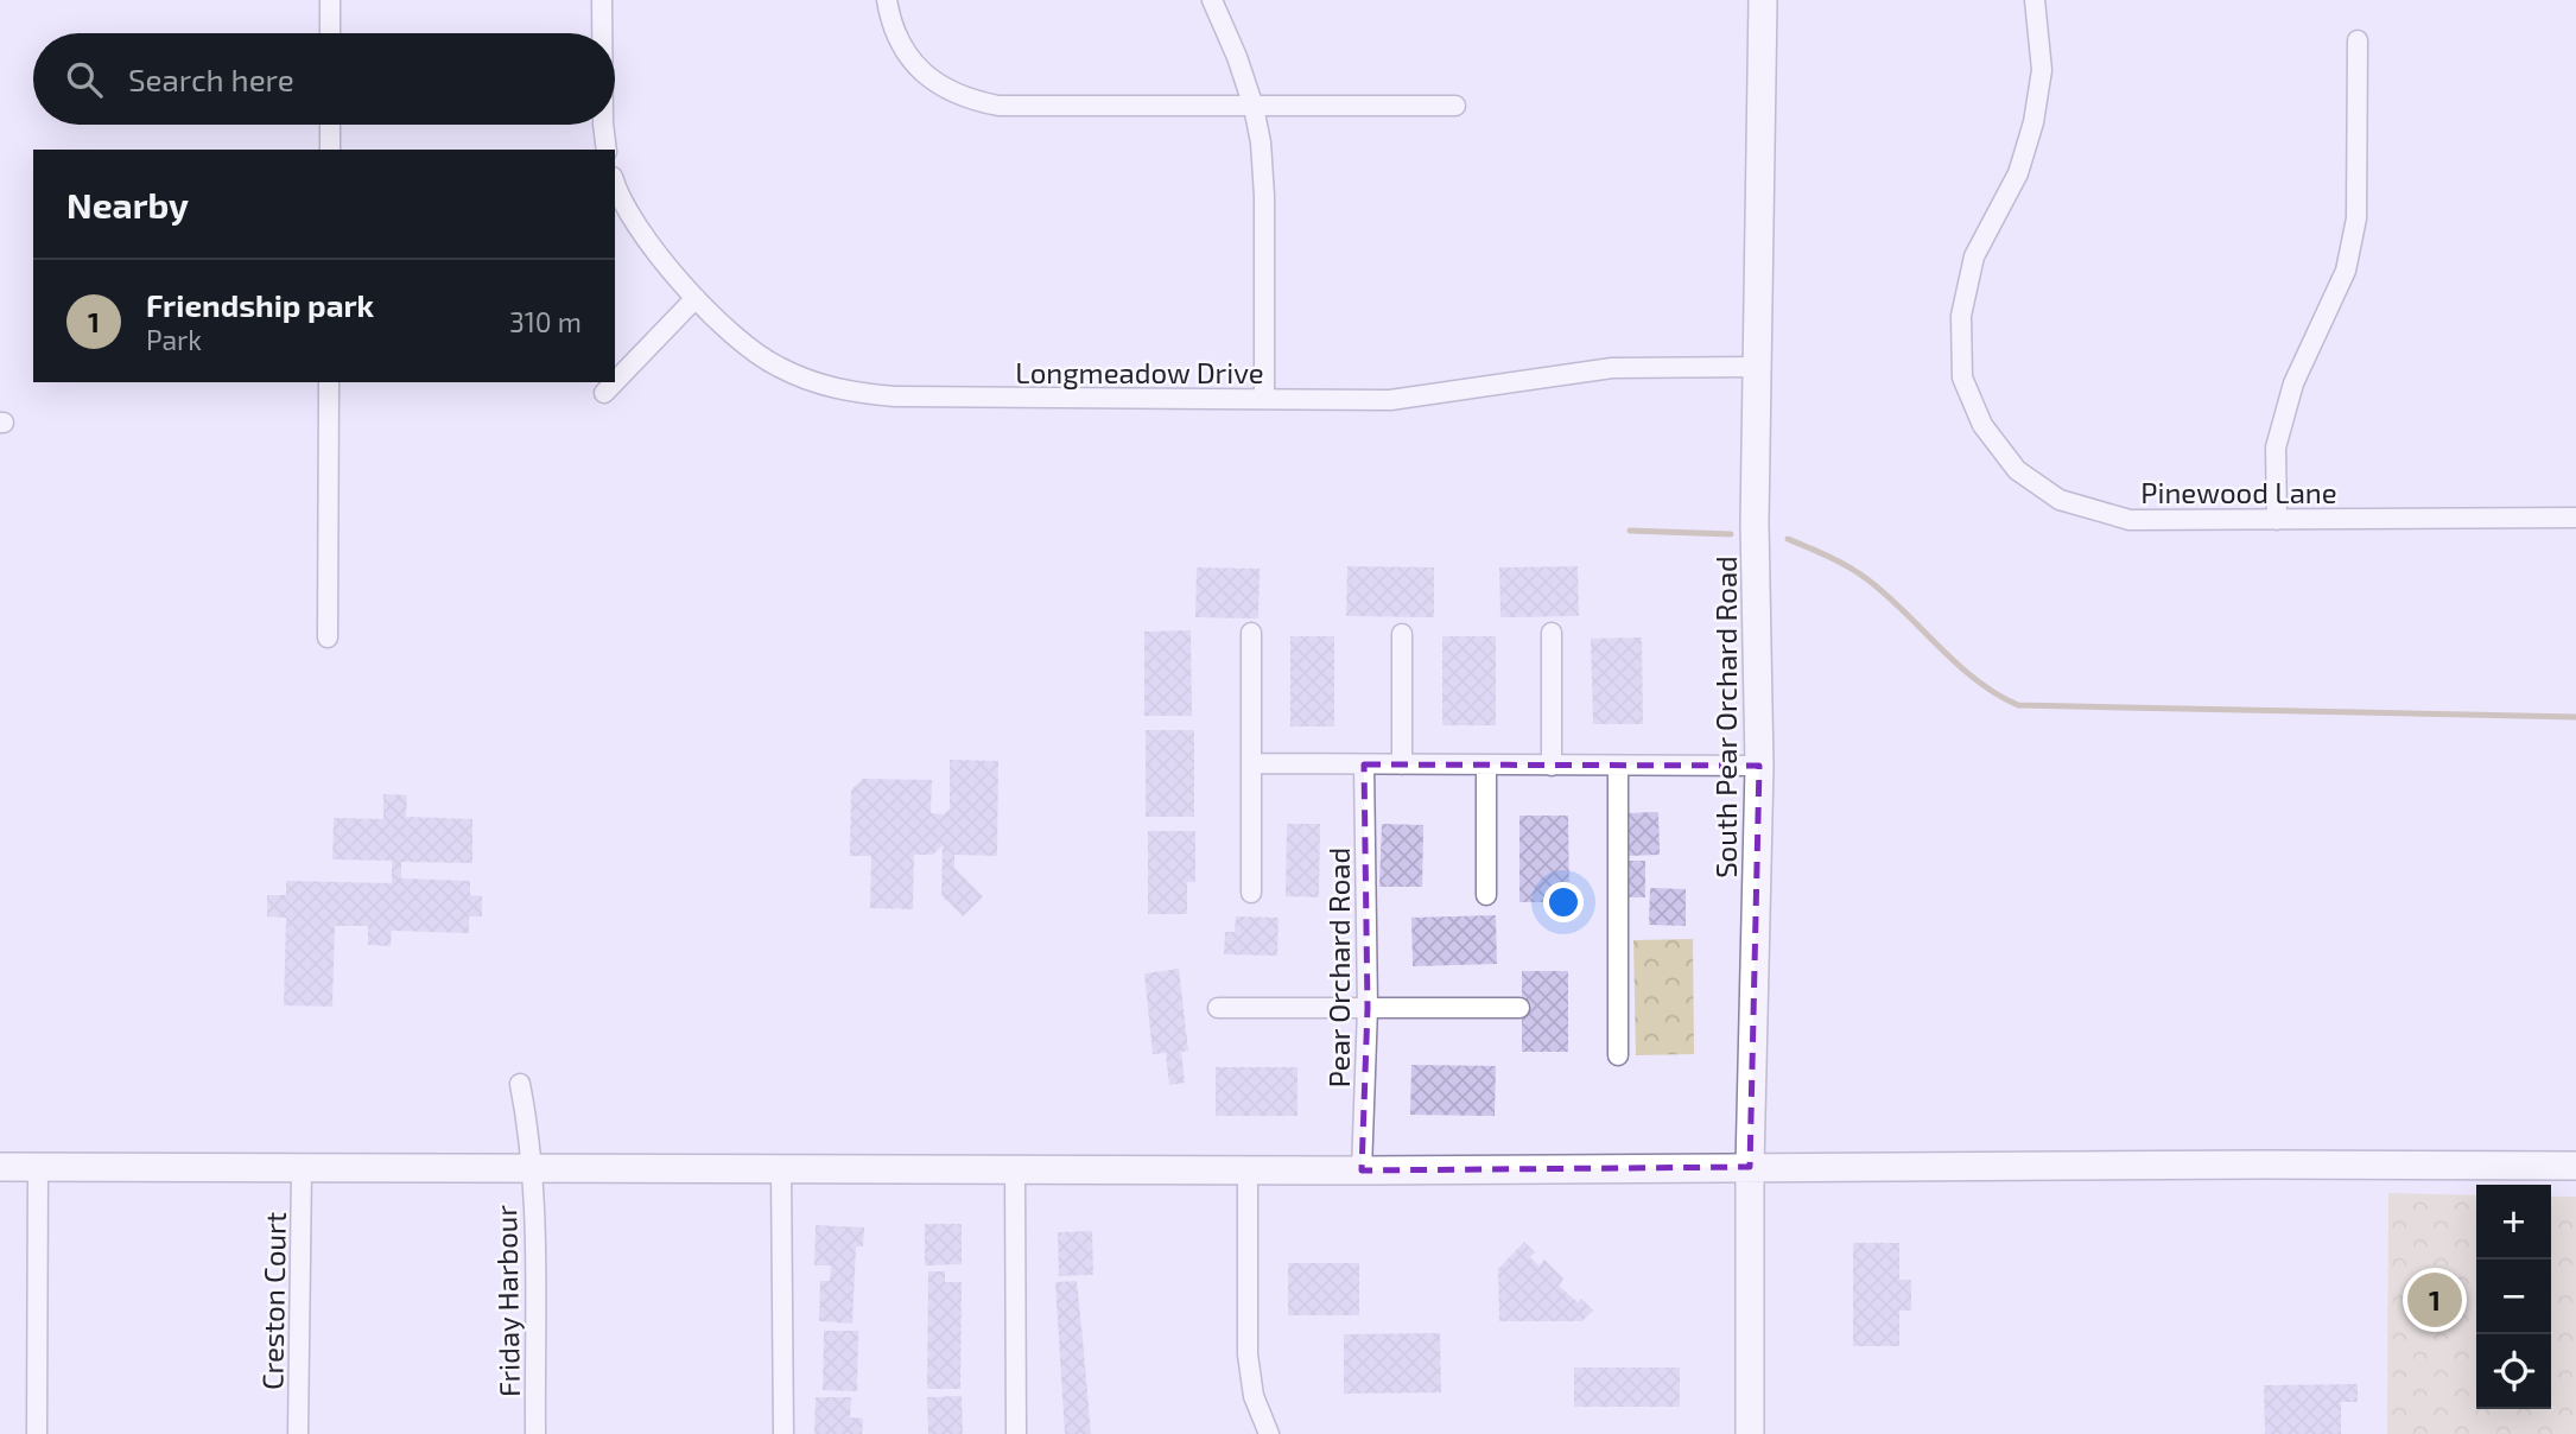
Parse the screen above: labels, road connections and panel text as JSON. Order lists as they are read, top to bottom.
{
  "streets": {
    "main road": ["South Pear Orchard Road"],
    "street": [
      "Longmeadow Drive",
      "Pinewood Lane",
      "Pear Orchard Road",
      "Creston Court",
      "Friday Harbour"
    ]
  },
  "crossings": [
    ["Longmeadow Drive", "South Pear Orchard Road"]
  ],
  "page": {
    "search": "Search here",
    "heading": "Nearby",
    "list": [
      {
        "mark": "1",
        "name": "Friendship park",
        "note": "Park",
        "value": "310 m"
      }
    ],
    "map_buttons": ["+", "−"],
    "pins": "1"
  }
}
